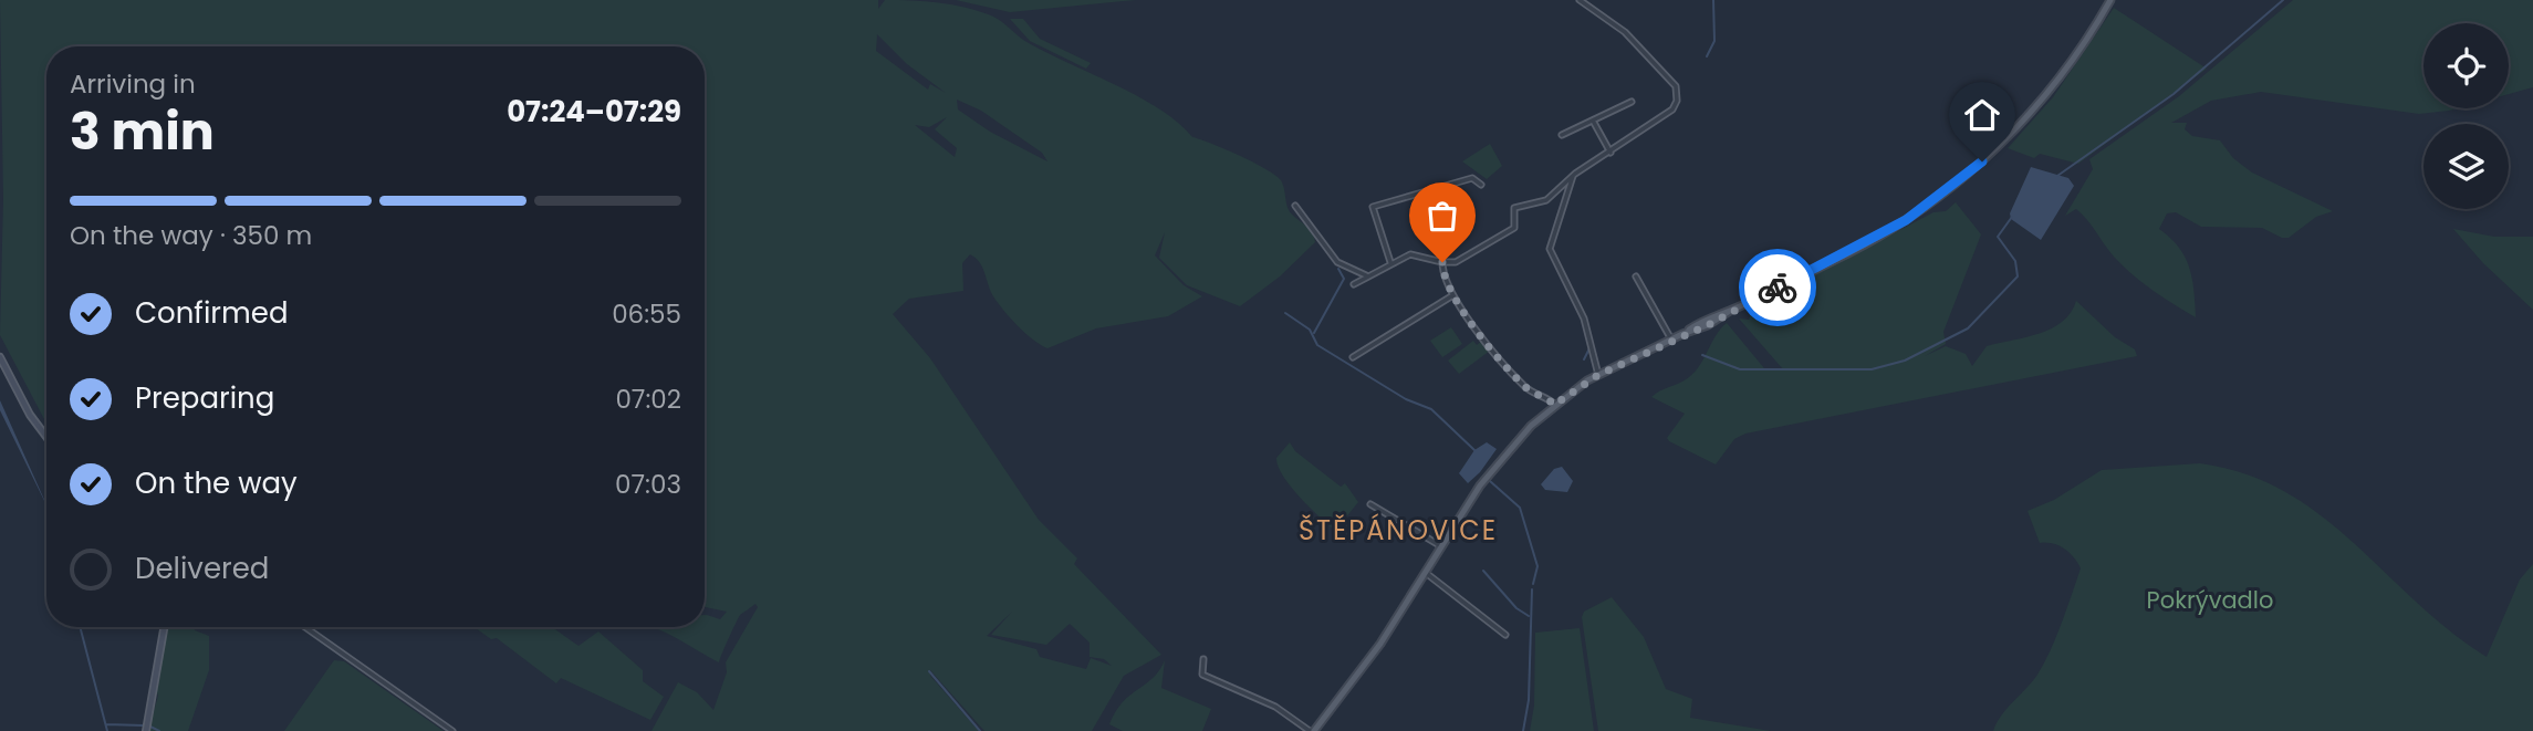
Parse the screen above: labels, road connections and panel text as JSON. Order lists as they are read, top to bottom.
{
  "districts": ["ŠTĚPÁNOVICE"],
  "parks": ["Pokrývadlo"],
  "page": {
    "heading": ["3 min", "Arriving in", "07:24–07:29"],
    "bar": "On the way · 350 m",
    "list": [
      ["Confirmed", "06:55"],
      ["Preparing", "07:02"],
      ["On the way", "07:03"],
      "Delivered"
    ]
  }
}
